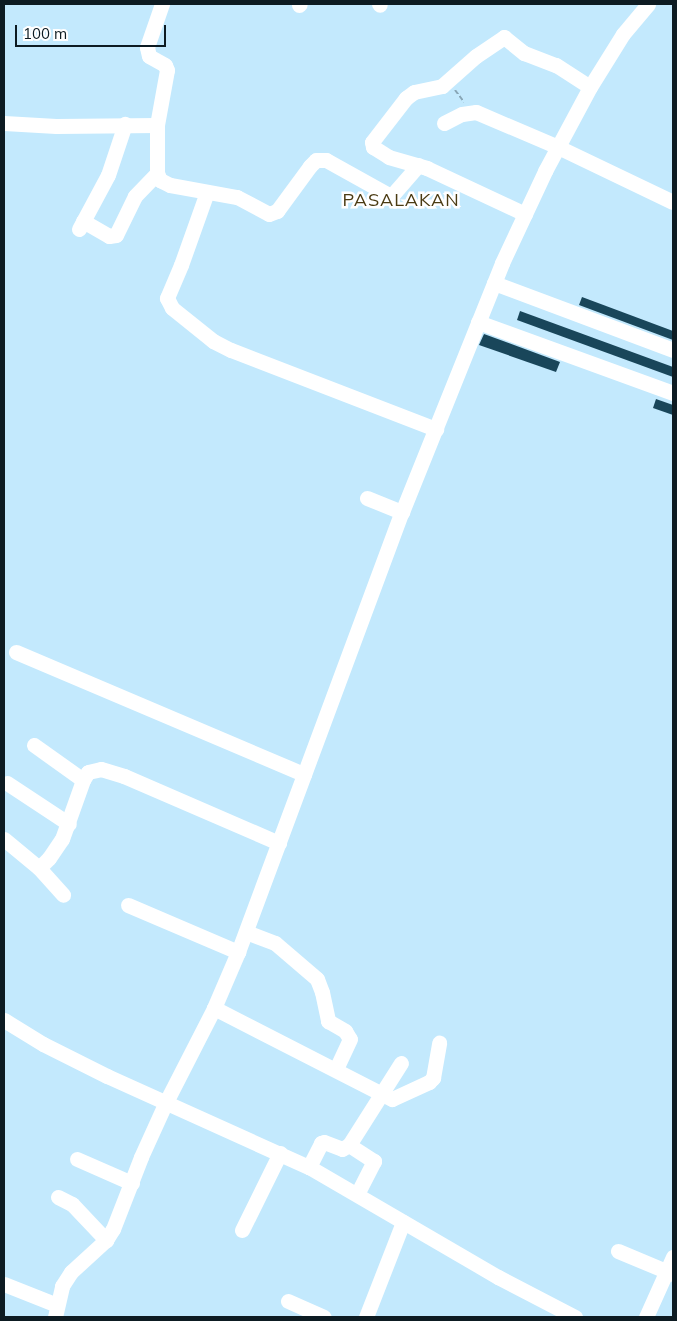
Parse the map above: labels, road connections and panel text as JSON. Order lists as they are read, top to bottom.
{
  "districts": ["PASALAKAN"],
  "scale_bar": "100 m"
}
